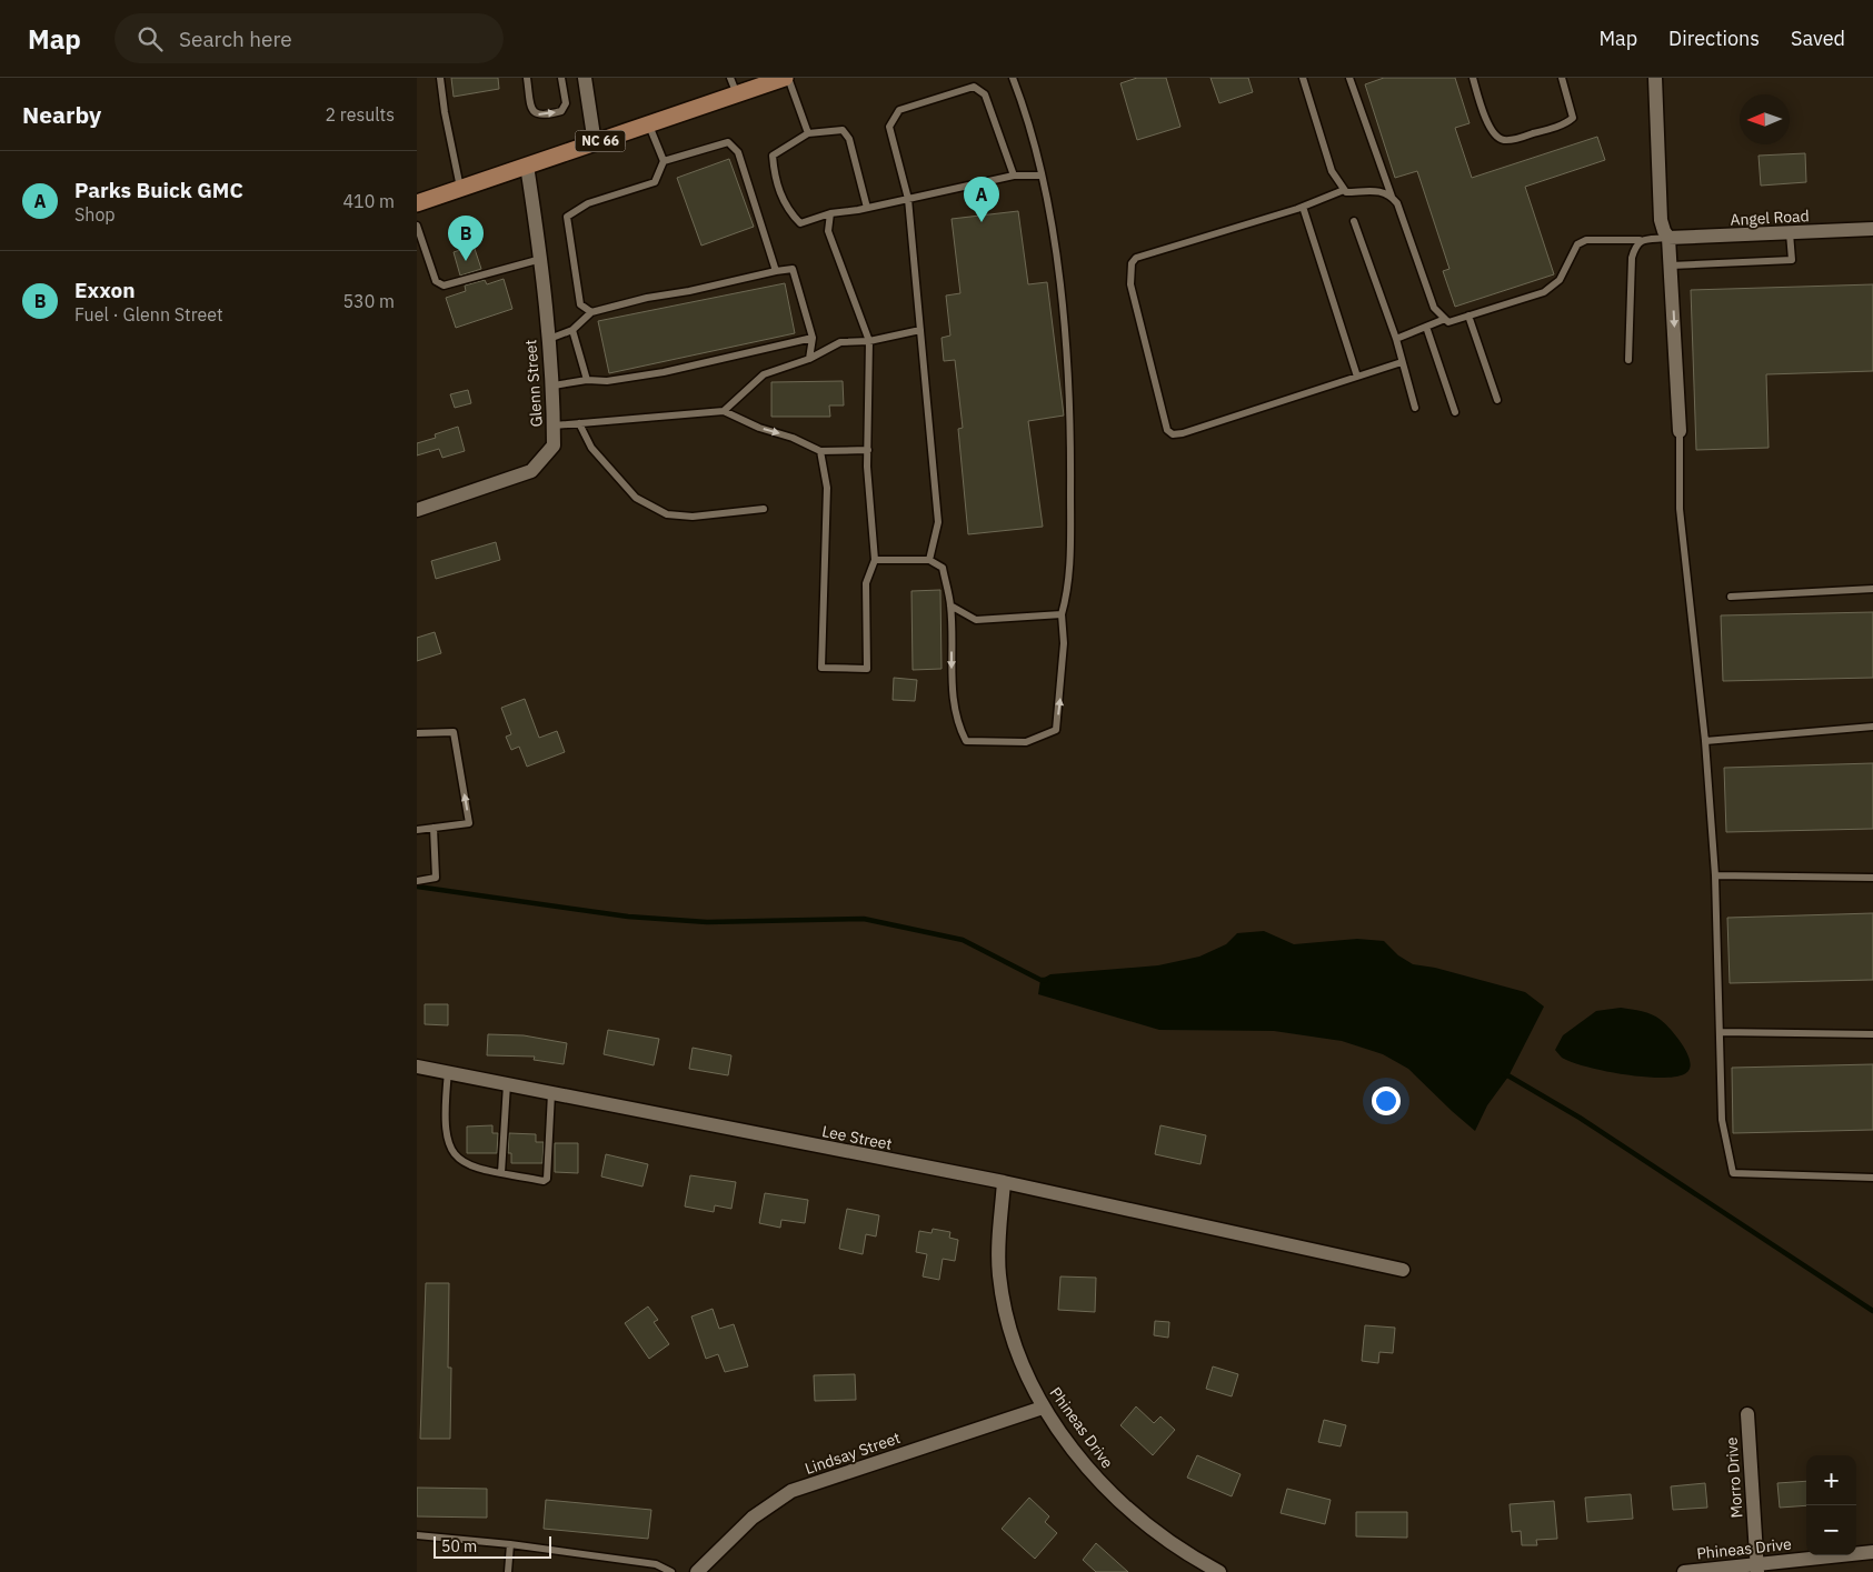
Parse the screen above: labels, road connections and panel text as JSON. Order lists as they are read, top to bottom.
{
  "streets": {
    "main road": ["NC 66"],
    "street": [
      "Angel Road",
      "Glenn Street",
      "Lee Street",
      "Phineas Drive",
      "Lindsay Street",
      "Morro Drive"
    ]
  },
  "crossings": [
    ["NC 66", "Glenn Street"],
    ["Lee Street", "Phineas Drive"],
    ["Phineas Drive", "Lindsay Street"],
    ["Phineas Drive", "Morro Drive"]
  ],
  "scale_bar": "50 m",
  "north": "left",
  "page": {
    "header": "Map",
    "search": "Search here",
    "nav": ["Map", "Directions", "Saved"],
    "heading": ["Nearby", "2 results"],
    "list": [
      {
        "mark": "A",
        "name": "Parks Buick GMC",
        "note": "Shop",
        "value": "410 m"
      },
      {
        "mark": "B",
        "name": "Exxon",
        "note": "Fuel · Glenn Street",
        "value": "530 m"
      }
    ],
    "pins": ["A", "B"],
    "map_buttons": ["+", "−"],
    "scale": "50 m"
  }
}
